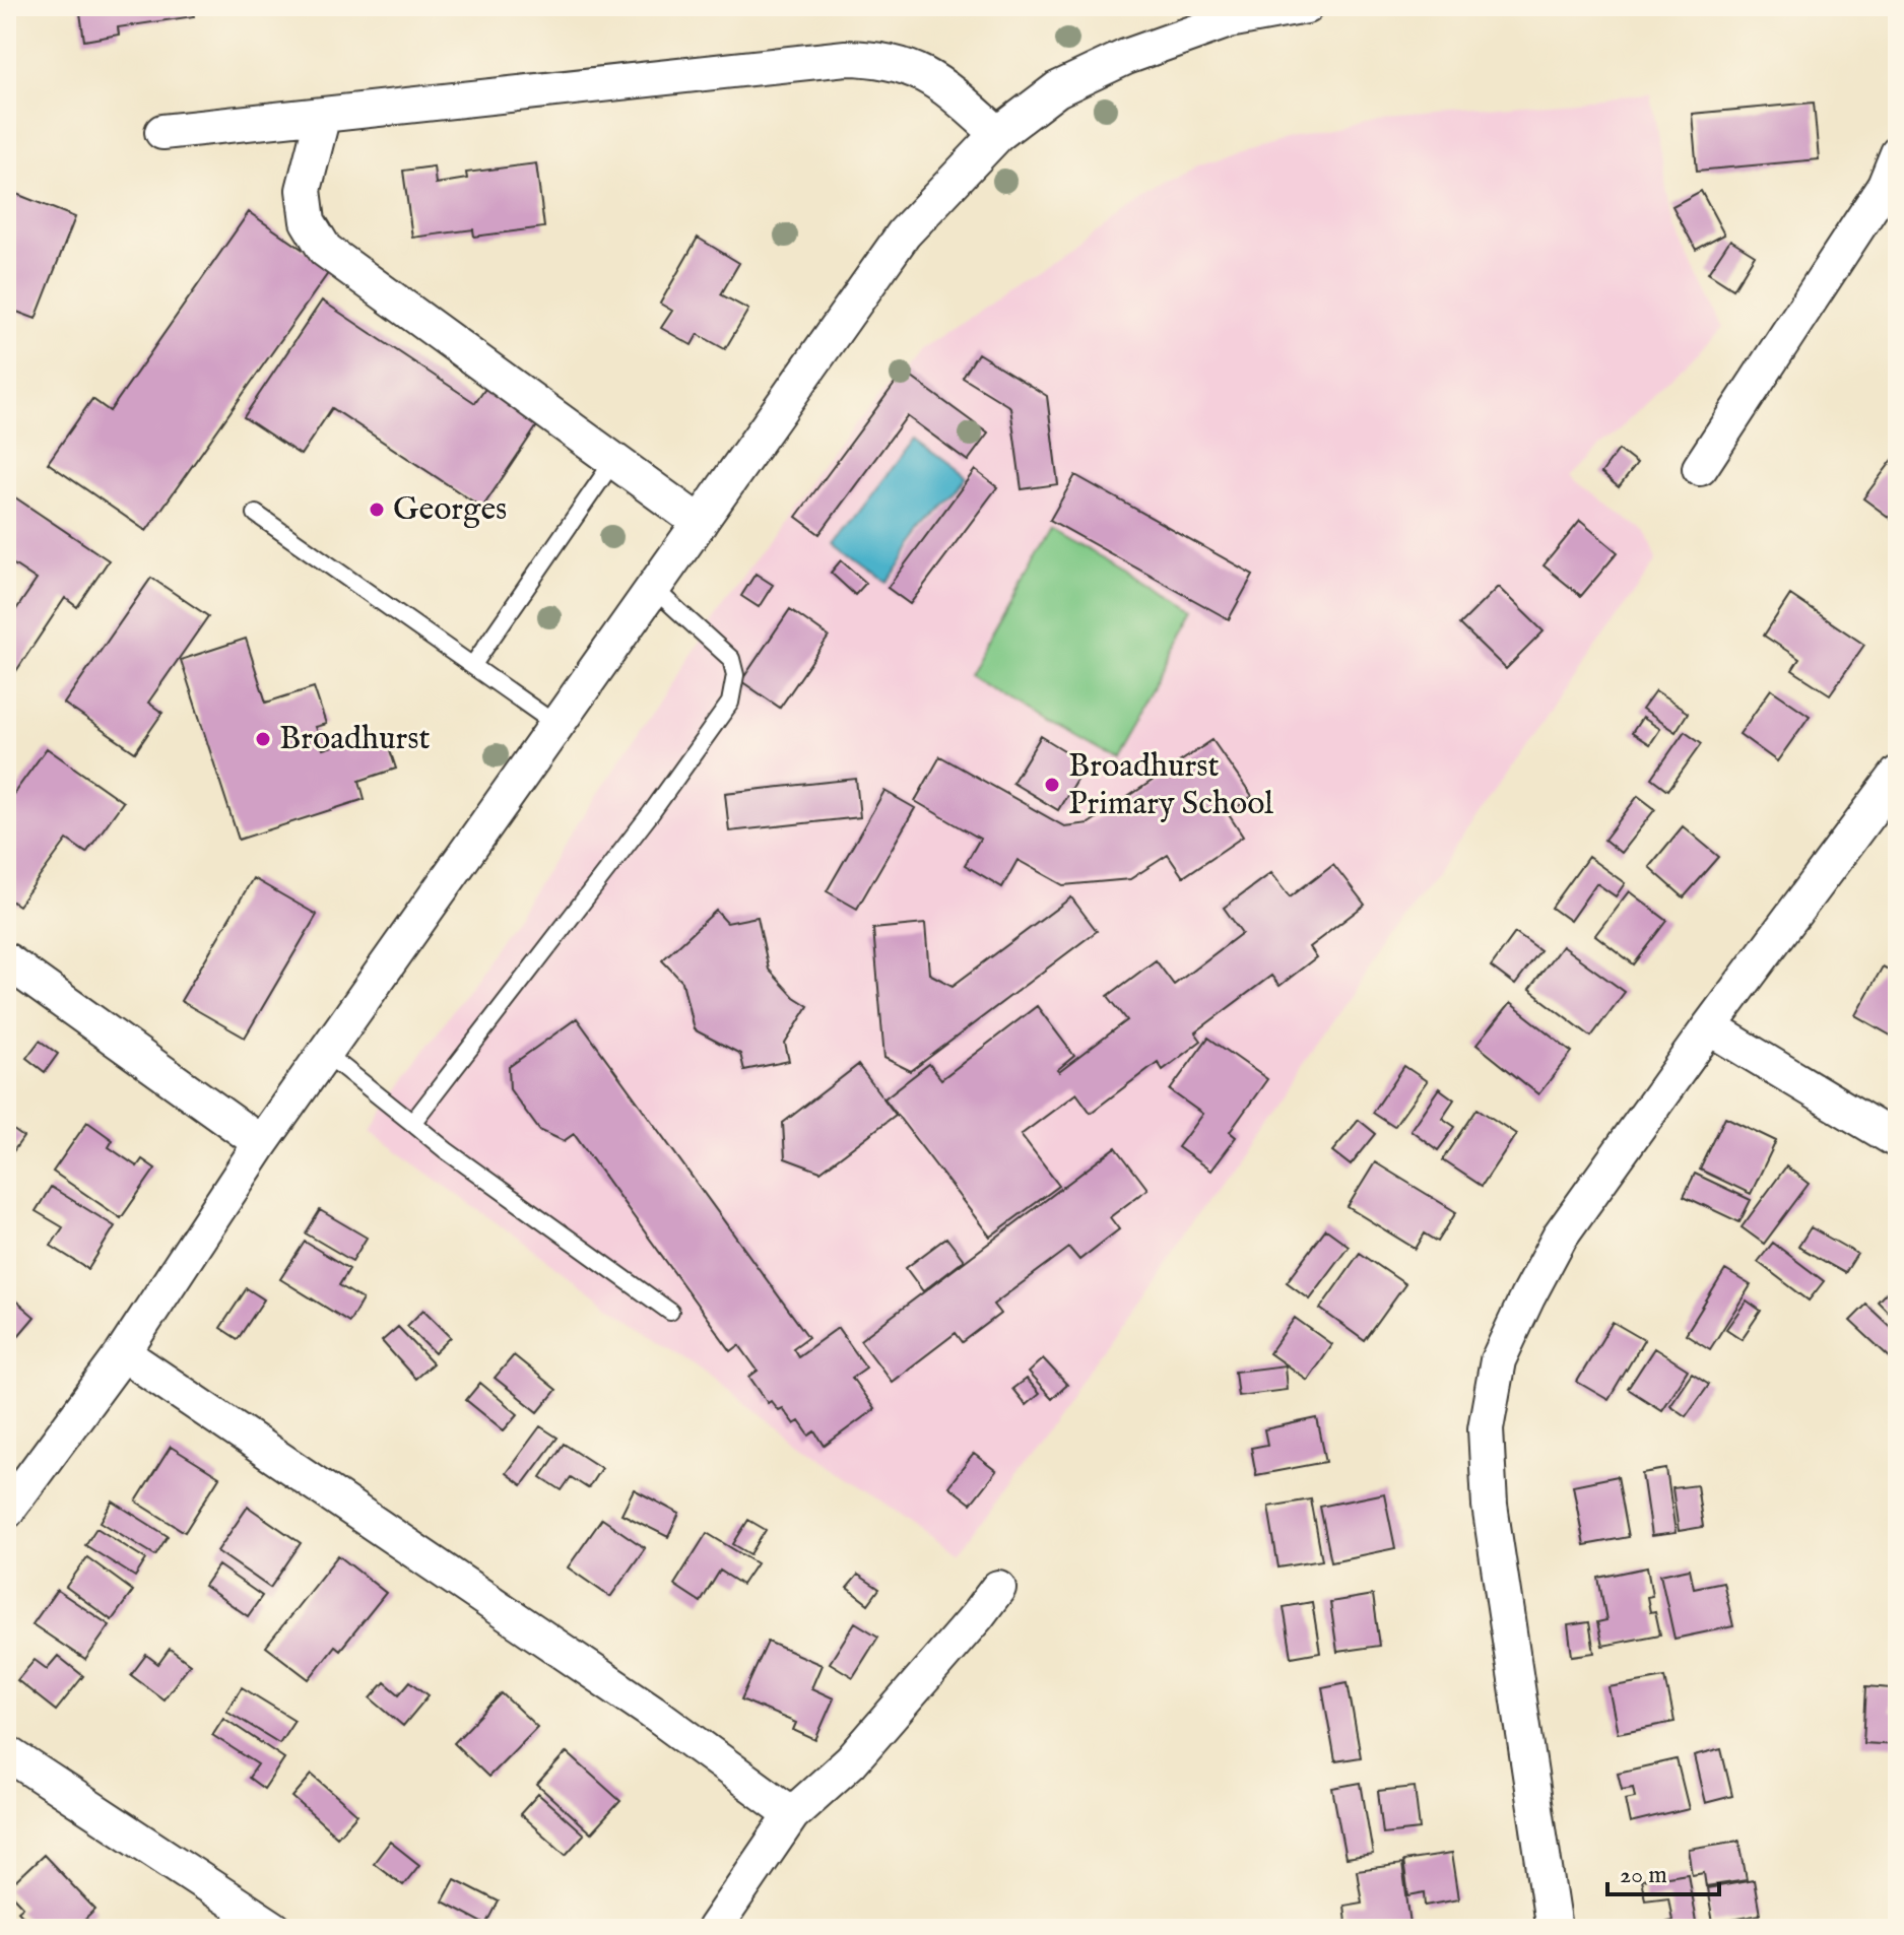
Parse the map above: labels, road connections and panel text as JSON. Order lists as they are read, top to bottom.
{
  "places": ["Georges", "Broadhurst", "Broadhurst Primary School"],
  "scale_bar": "20 m"
}
